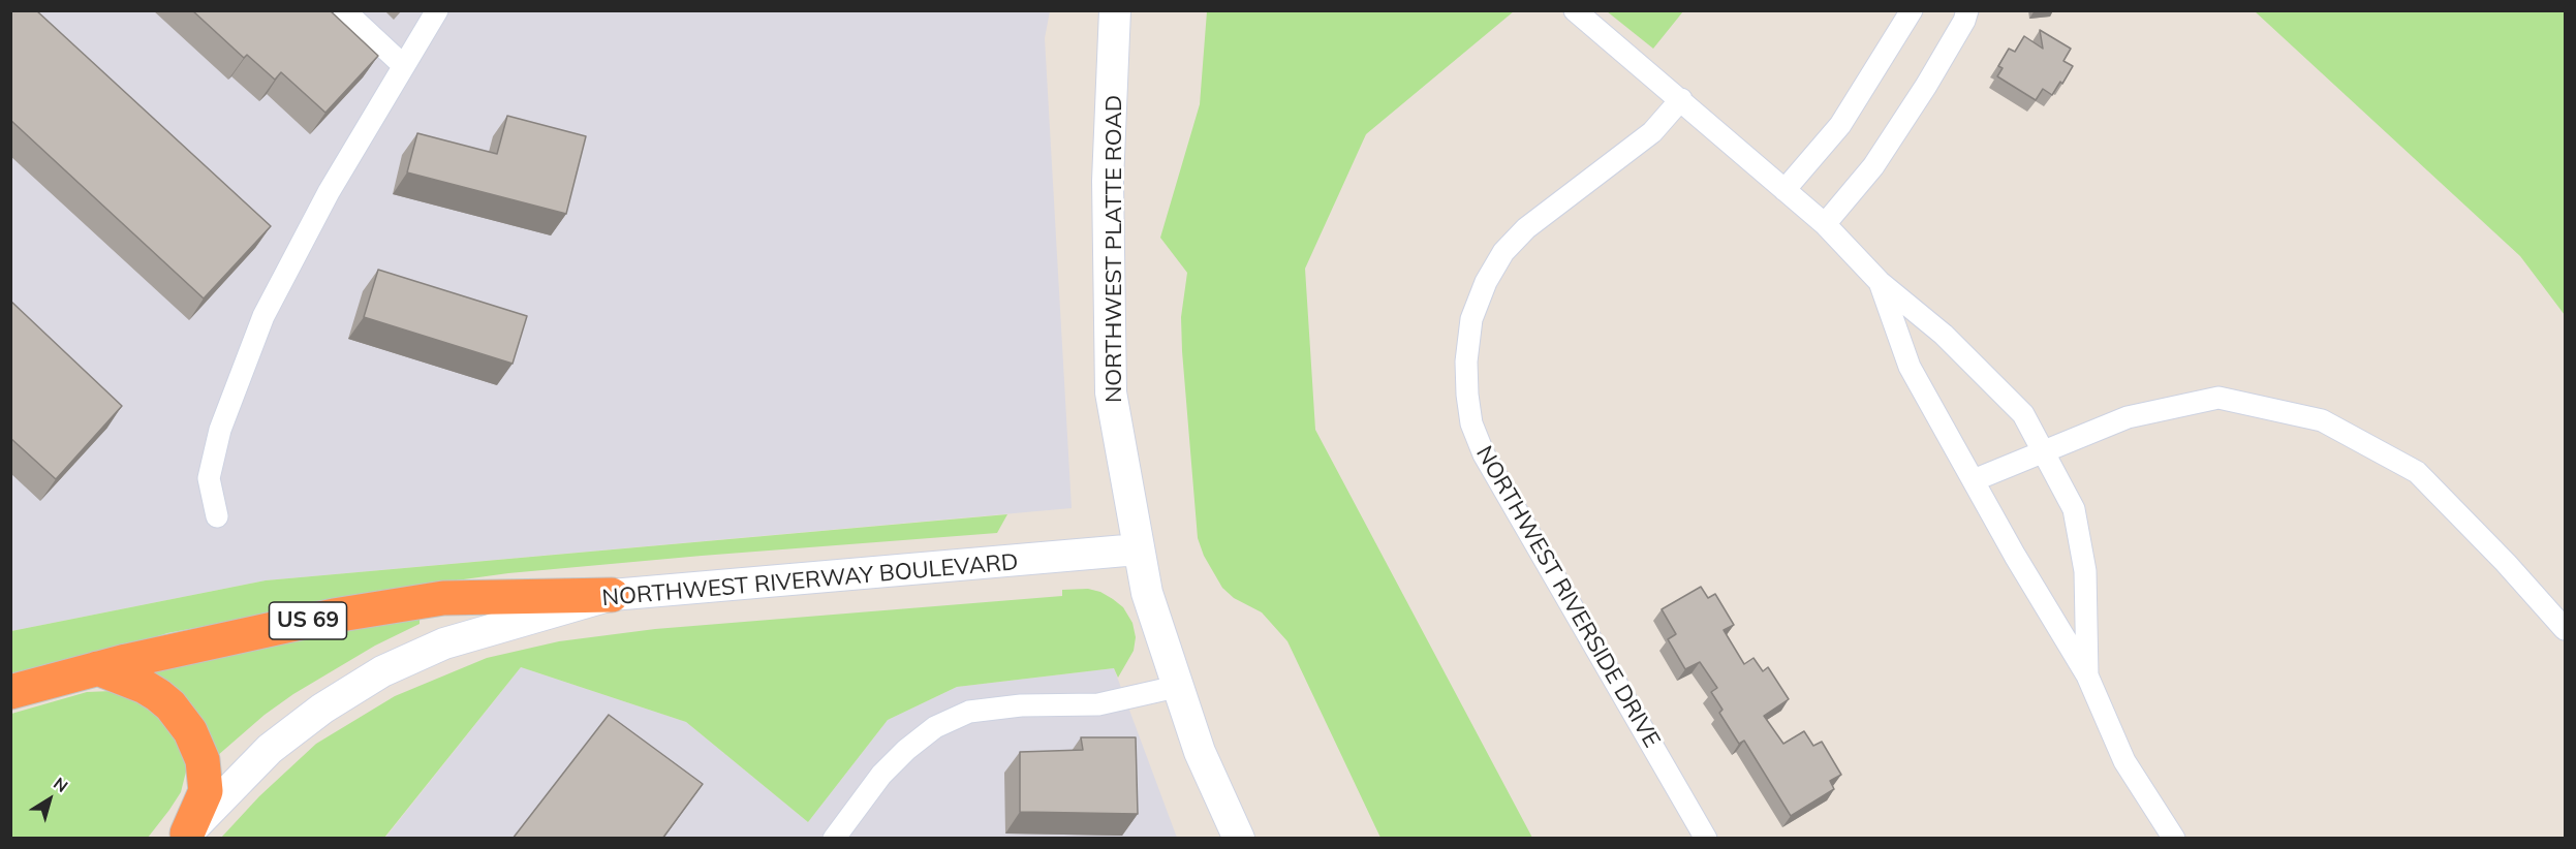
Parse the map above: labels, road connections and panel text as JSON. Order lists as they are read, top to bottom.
{
  "streets": {
    "highway": ["US 69"],
    "main road": ["NORTHWEST PLATTE ROAD", "NORTHWEST RIVERWAY BOULEVARD"],
    "street": ["NORTHWEST RIVERSIDE DRIVE"]
  },
  "crossings": [
    ["NORTHWEST PLATTE ROAD", "NORTHWEST RIVERWAY BOULEVARD"],
    ["NORTHWEST RIVERWAY BOULEVARD", "US 69"]
  ],
  "north": "top right"
}
